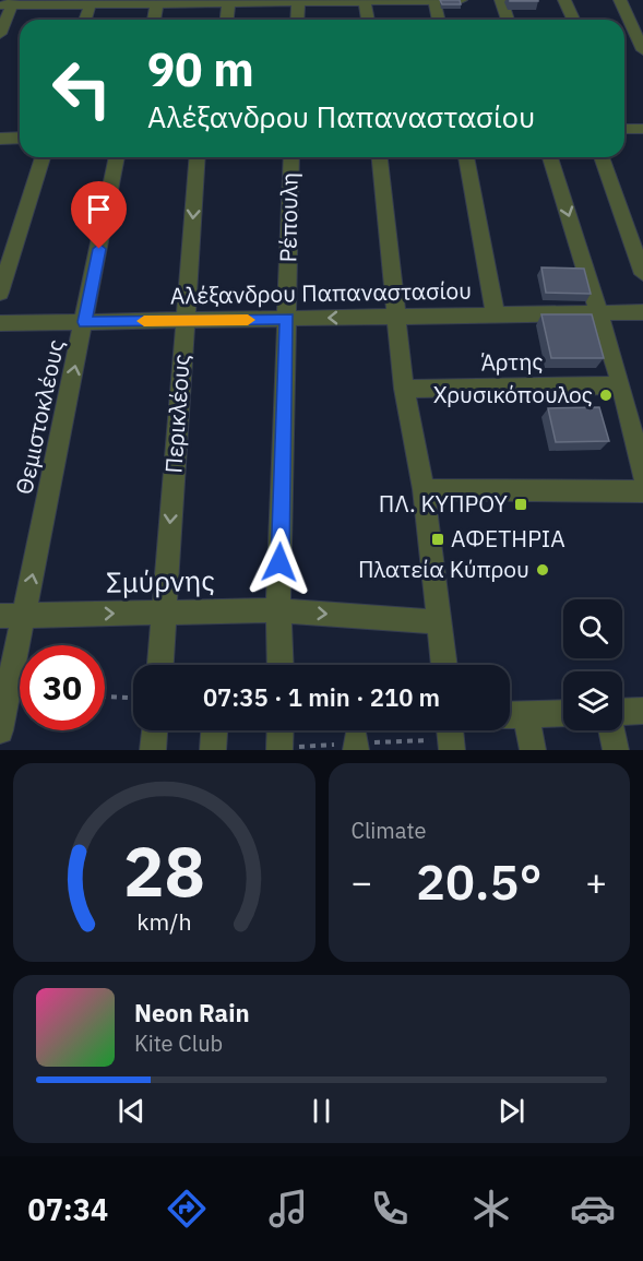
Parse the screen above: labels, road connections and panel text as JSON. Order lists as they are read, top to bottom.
{
  "streets": {
    "street": [
      "Ρέπουλη",
      "Αλέξανδρου Παπαναστασίου",
      "Άρτης",
      "Περικλέους",
      "Θεμιστοκλέους",
      "Σμύρνης"
    ]
  },
  "crossings": [
    ["Ρέπουλη", "Αλέξανδρου Παπαναστασίου"],
    ["Ρέπουλη", "Σμύρνης"],
    ["Αλέξανδρου Παπαναστασίου", "Περικλέους"],
    ["Αλέξανδρου Παπαναστασίου", "Θεμιστοκλέους"],
    ["Περικλέους", "Σμύρνης"],
    ["Θεμιστοκλέους", "Σμύρνης"]
  ],
  "one_way": ["Περικλέους", "Θεμιστοκλέους", "Σμύρνης"],
  "places": {
    "other": ["Χρυσικόπουλος", "Πλατεία Κύπρου"],
    "transit": ["ΠΛ. ΚΥΠΡΟΥ", "ΑΦΕΤΗΡΙΑ"]
  },
  "page": {
    "turn": ["90 m", "Αλέξανδρου Παπαναστασίου"],
    "limit": "30",
    "trip": "07:35 · 1 min · 210 m",
    "tile": "Climate",
    "heat": ["−", "20.5°", "+"],
    "song": ["Neon Rain", "Kite Club"],
    "tabs": "07:34",
    "gauge": ["28", "km/h"]
  }
}
